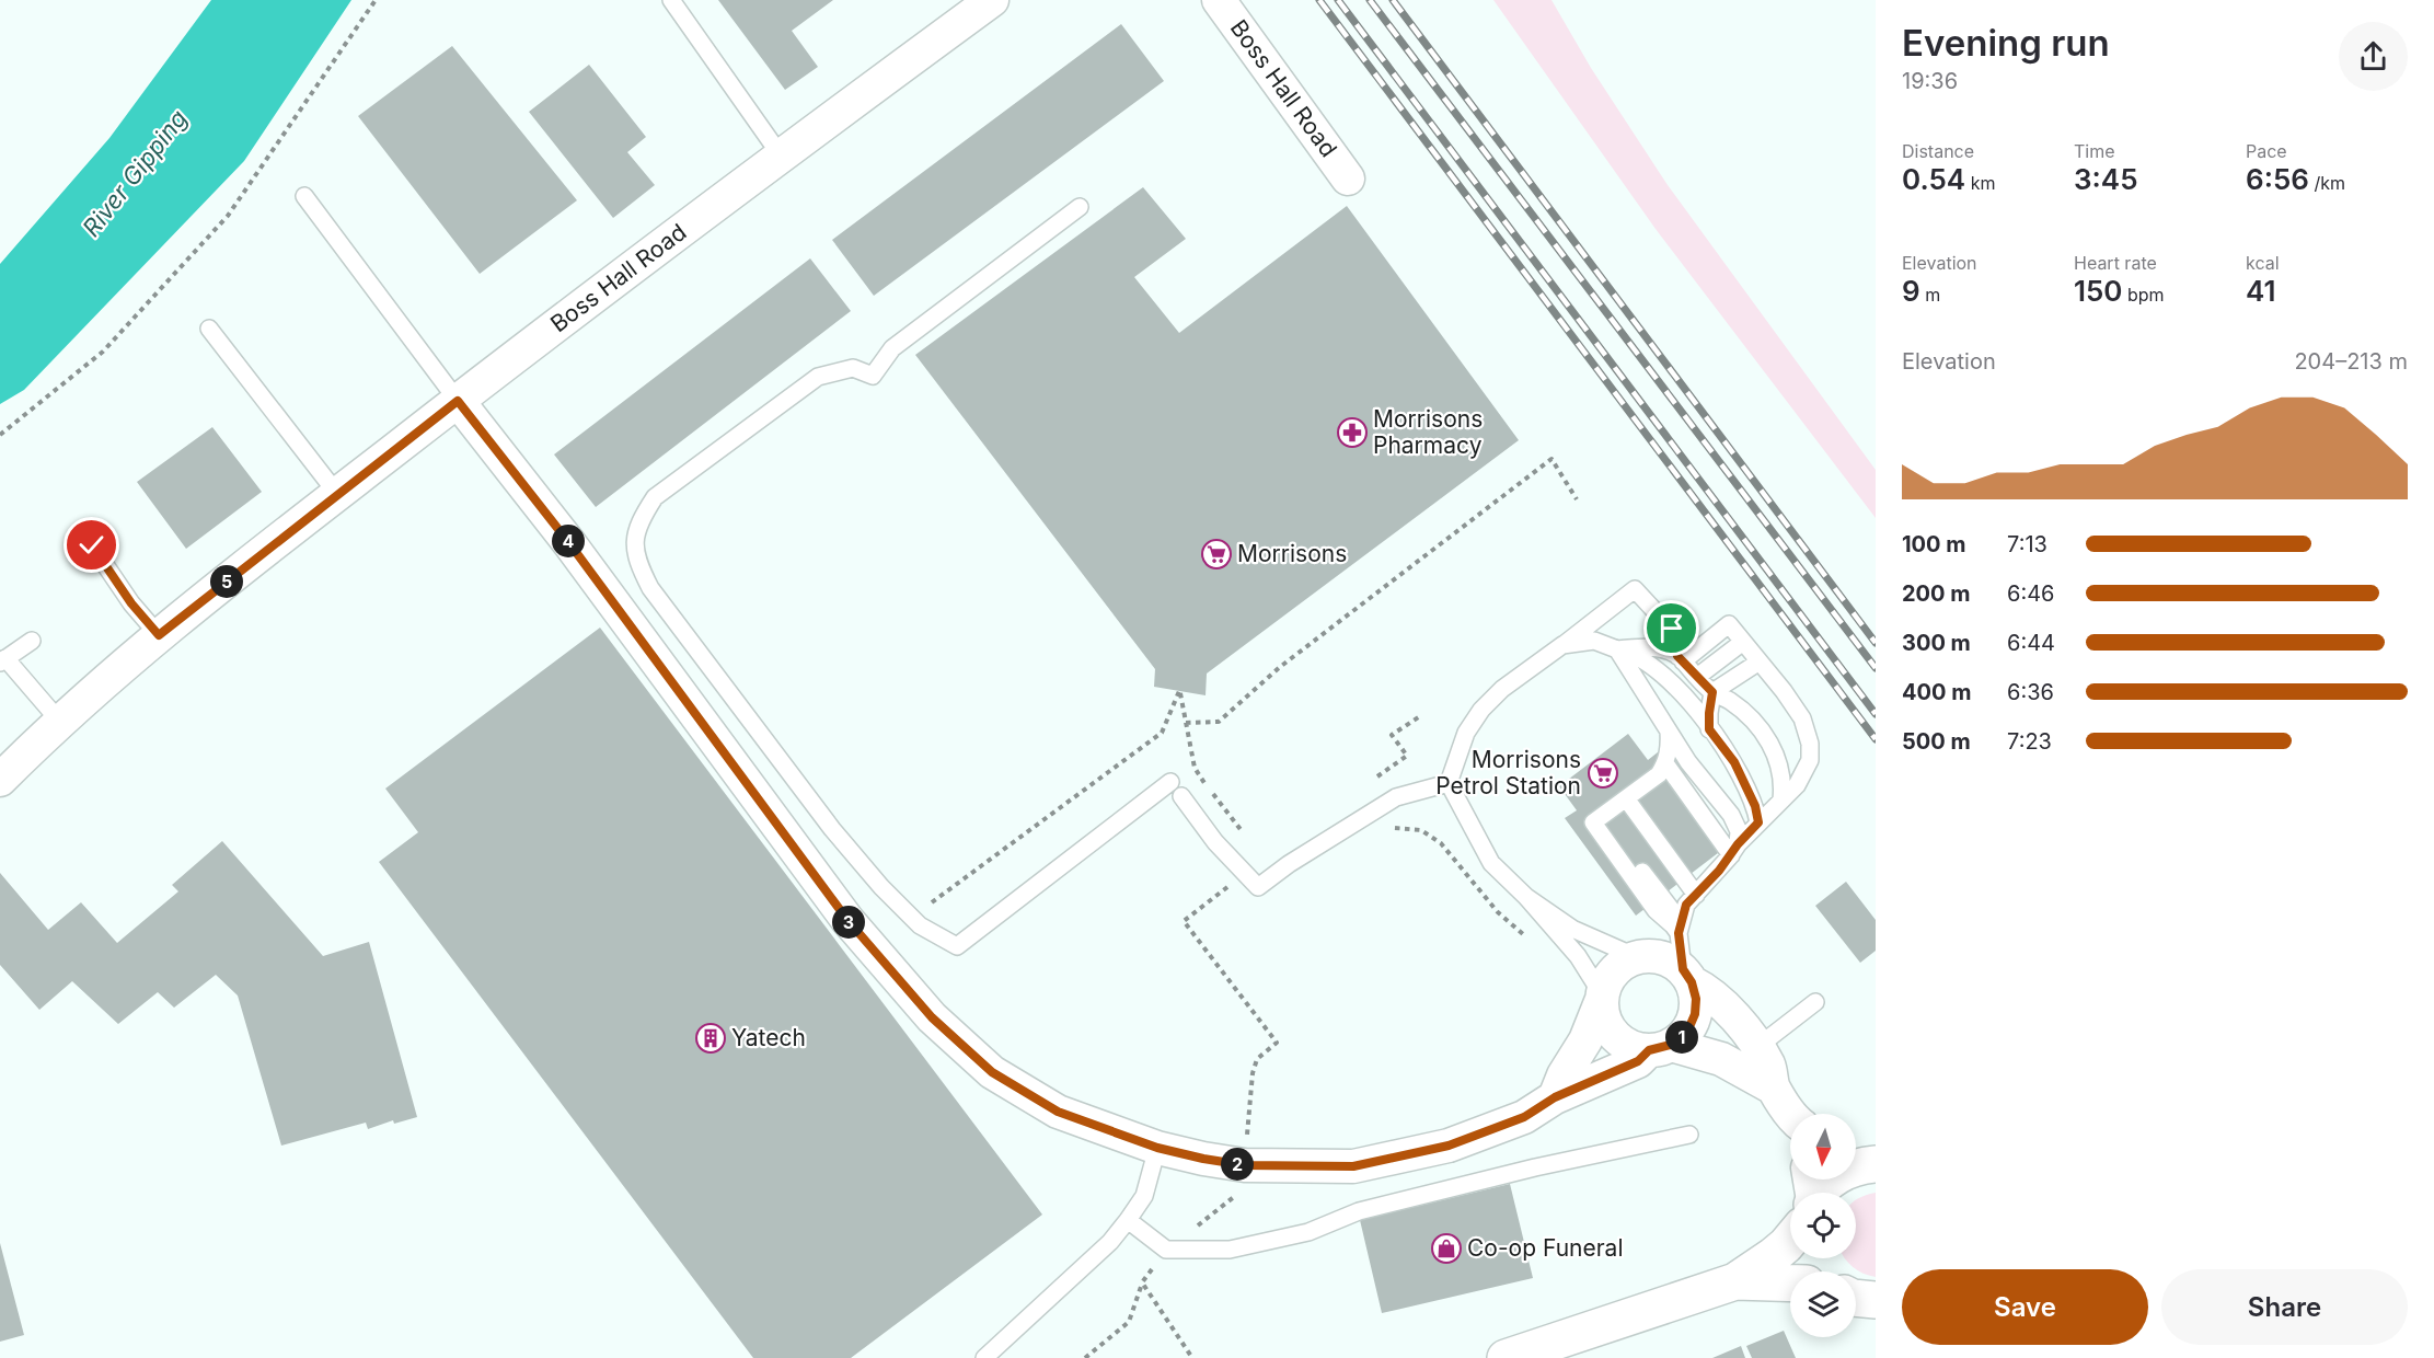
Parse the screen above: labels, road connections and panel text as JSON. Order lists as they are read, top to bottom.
{
  "streets": {
    "street": ["Boss Hall Road"]
  },
  "water": ["River Gipping"],
  "places": {
    "pharmacy": ["Morrisons Pharmacy"],
    "supermarket": ["Morrisons", "Morrisons Petrol Station"],
    "building": ["Yatech"],
    "shop": ["Co-op Funeral"]
  },
  "north": "bottom",
  "page": {
    "heading": ["Evening run", "19:36"],
    "stats": [
      ["Distance", "0.54 km"],
      ["Time", "3:45"],
      ["Pace", "6:56 /km"],
      ["Elevation", "9 m"],
      ["Heart rate", "150 bpm"],
      ["kcal", "41"]
    ],
    "chart": ["Elevation", "204–213 m"],
    "list": [
      {
        "name": "100 m",
        "note": "7:13"
      },
      {
        "name": "200 m",
        "note": "6:46"
      },
      {
        "name": "300 m",
        "note": "6:44"
      },
      {
        "name": "400 m",
        "note": "6:36"
      },
      {
        "name": "500 m",
        "note": "7:23"
      }
    ],
    "pins": [
      "4",
      "5",
      "3",
      "1",
      "2"
    ],
    "buttons": ["Save", "Share"]
  }
}
